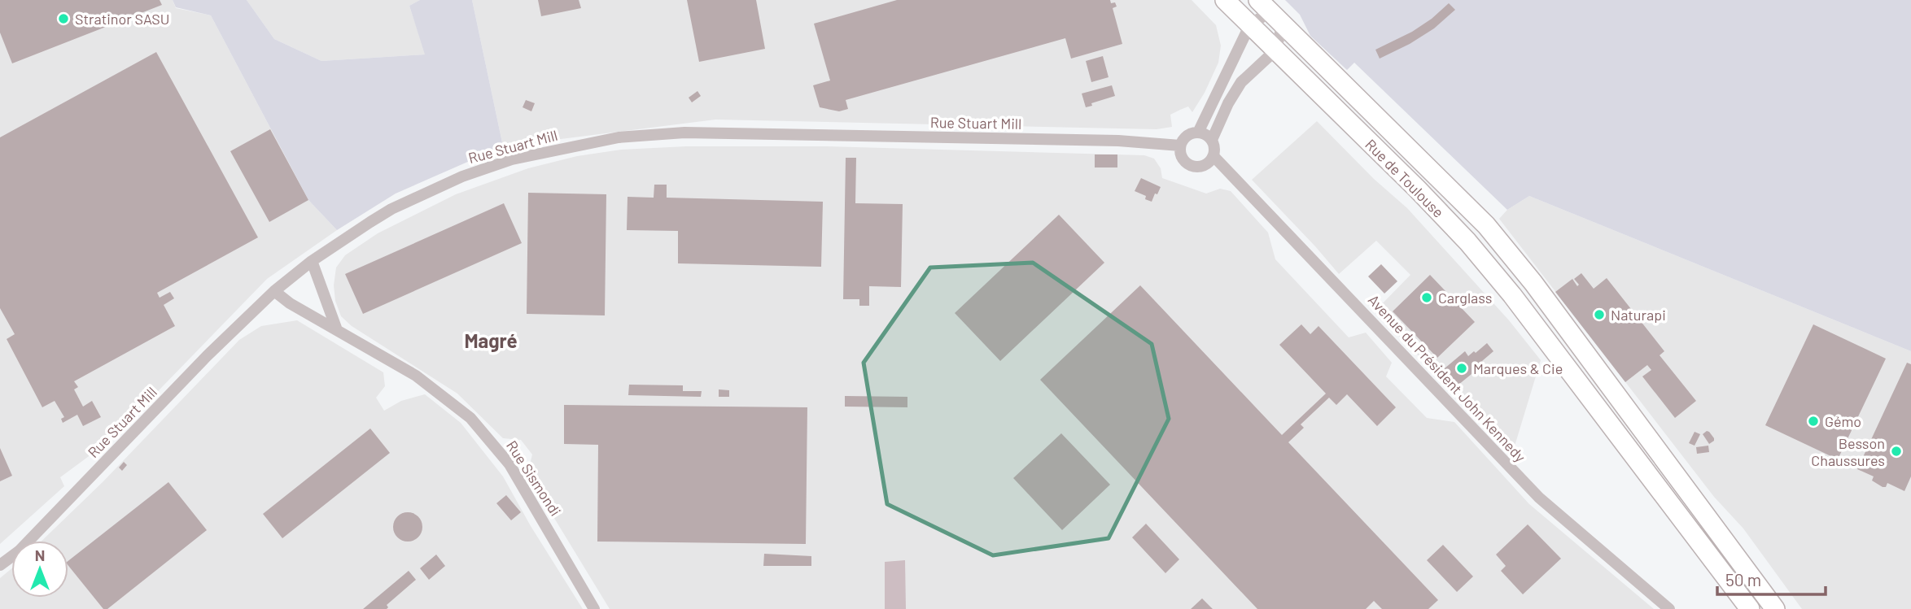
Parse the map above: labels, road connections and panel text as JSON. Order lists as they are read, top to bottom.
{
  "streets": {
    "main road": ["Rue de Toulouse"],
    "street": ["Rue Stuart Mill", "Avenue du Président John Kennedy", "Rue Sismondi"]
  },
  "crossings": [
    ["Rue Stuart Mill", "Avenue du Président John Kennedy"],
    ["Rue Stuart Mill", "Rue Sismondi"]
  ],
  "districts": ["Magré"],
  "places": [
    "Stratinor SASU",
    "Carglass",
    "Naturapi",
    "Marques & Cie",
    "Gémo",
    "Besson Chaussures"
  ],
  "scale_bar": "50 m",
  "north": "top"
}
